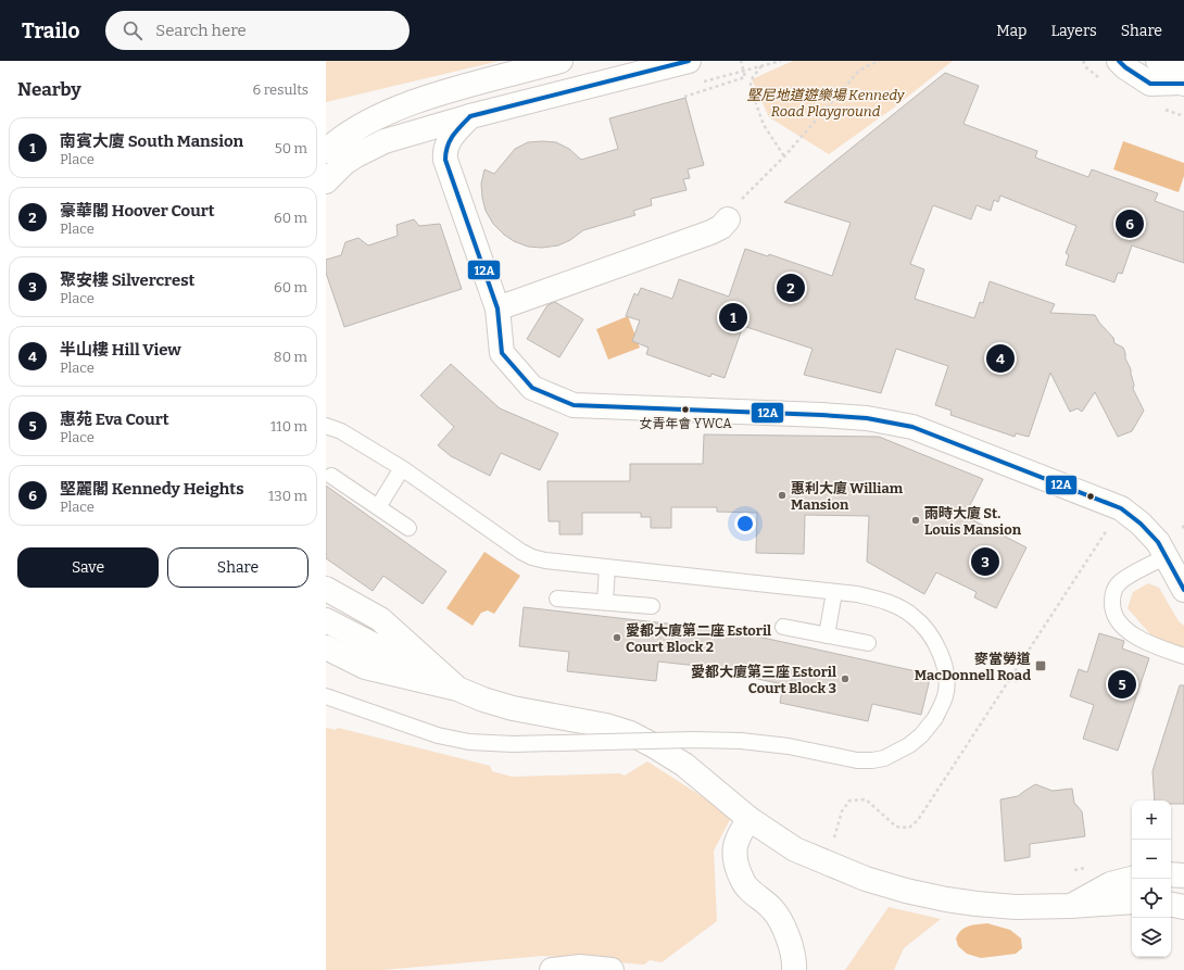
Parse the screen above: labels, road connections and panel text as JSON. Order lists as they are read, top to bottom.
{
  "parks": ["堅尼地道遊樂場 Kennedy Road Playground"],
  "places": {
    "other": [
      "女青年會 YWCA",
      "惠利大廈 William Mansion",
      "雨時大廈 St. Louis Mansion",
      "愛都大廈第二座 Estoril Court Block 2",
      "愛都大廈第三座 Estoril Court Block 3"
    ],
    "transit": ["麥當勞道 MacDonnell Road"]
  },
  "lines": ["transit line 12A"],
  "page": {
    "header": "Trailo",
    "search": "Search here",
    "nav": ["Map", "Layers", "Share"],
    "heading": ["Nearby", "6 results"],
    "list": [
      {
        "mark": "1",
        "name": "南賓大廈 South Mansion",
        "note": "Place",
        "value": "50 m"
      },
      {
        "mark": "2",
        "name": "豪華閣 Hoover Court",
        "note": "Place",
        "value": "60 m"
      },
      {
        "mark": "3",
        "name": "聚安樓 Silvercrest",
        "note": "Place",
        "value": "60 m"
      },
      {
        "mark": "4",
        "name": "半山樓 Hill View",
        "note": "Place",
        "value": "80 m"
      },
      {
        "mark": "5",
        "name": "惠苑 Eva Court",
        "note": "Place",
        "value": "110 m"
      },
      {
        "mark": "6",
        "name": "堅麗閣 Kennedy Heights",
        "note": "Place",
        "value": "130 m"
      }
    ],
    "pins": [
      "6",
      "2",
      "1",
      "4",
      "3",
      "5"
    ],
    "buttons": ["Save", "Share"],
    "map_buttons": ["+", "−"]
  }
}
